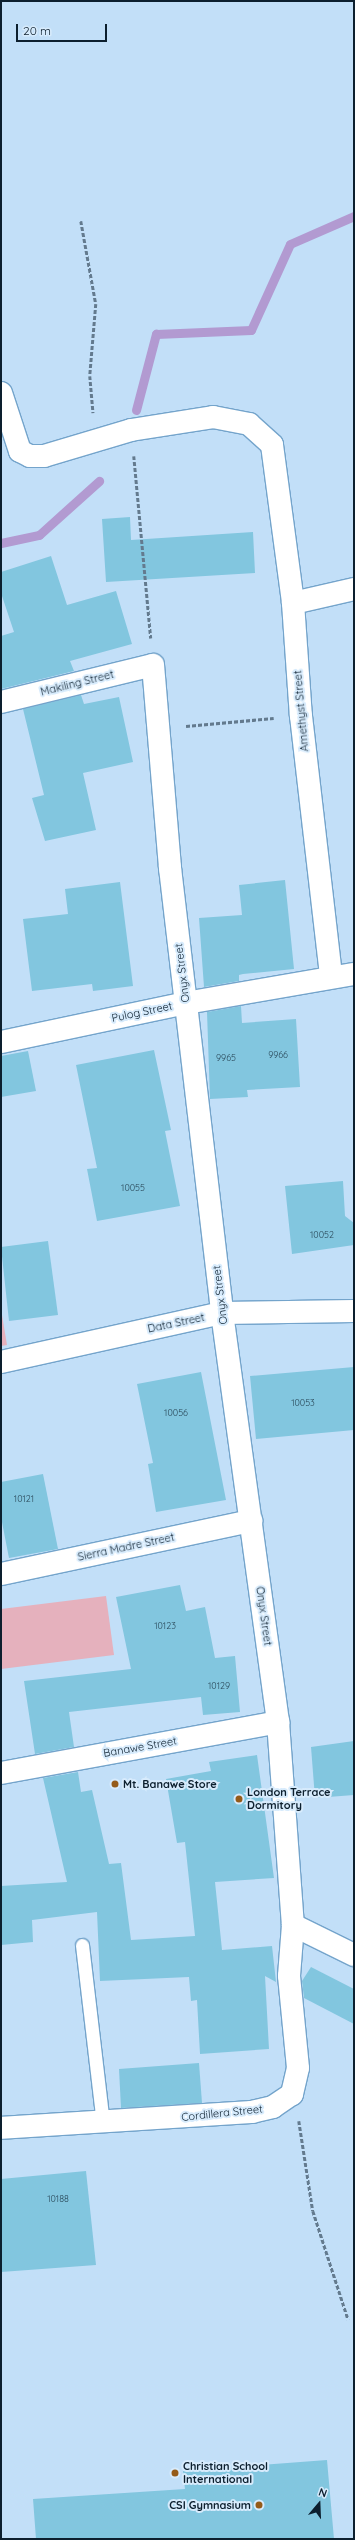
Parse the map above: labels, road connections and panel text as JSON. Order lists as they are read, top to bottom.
{
  "streets": {
    "street": [
      "Makiling Street",
      "Amethyst Street",
      "Onyx Street",
      "Pulog Street",
      "Data Street",
      "Sierra Madre Street",
      "Banawe Street",
      "Cordillera Street"
    ]
  },
  "crossings": [
    ["Makiling Street", "Onyx Street"],
    ["Amethyst Street", "Pulog Street"],
    ["Onyx Street", "Pulog Street"],
    ["Onyx Street", "Data Street"],
    ["Onyx Street", "Sierra Madre Street"],
    ["Onyx Street", "Banawe Street"]
  ],
  "places": [
    "Mt. Banawe Store",
    "London Terrace Dormitory",
    "Christian School International",
    "CSI Gymnasium"
  ],
  "house_numbers": [
    "9966",
    "9965",
    "10055",
    "10052",
    "10053",
    "10056",
    "10121",
    "10123",
    "10129",
    "10188"
  ],
  "scale_bar": "20 m",
  "north": "top"
}
